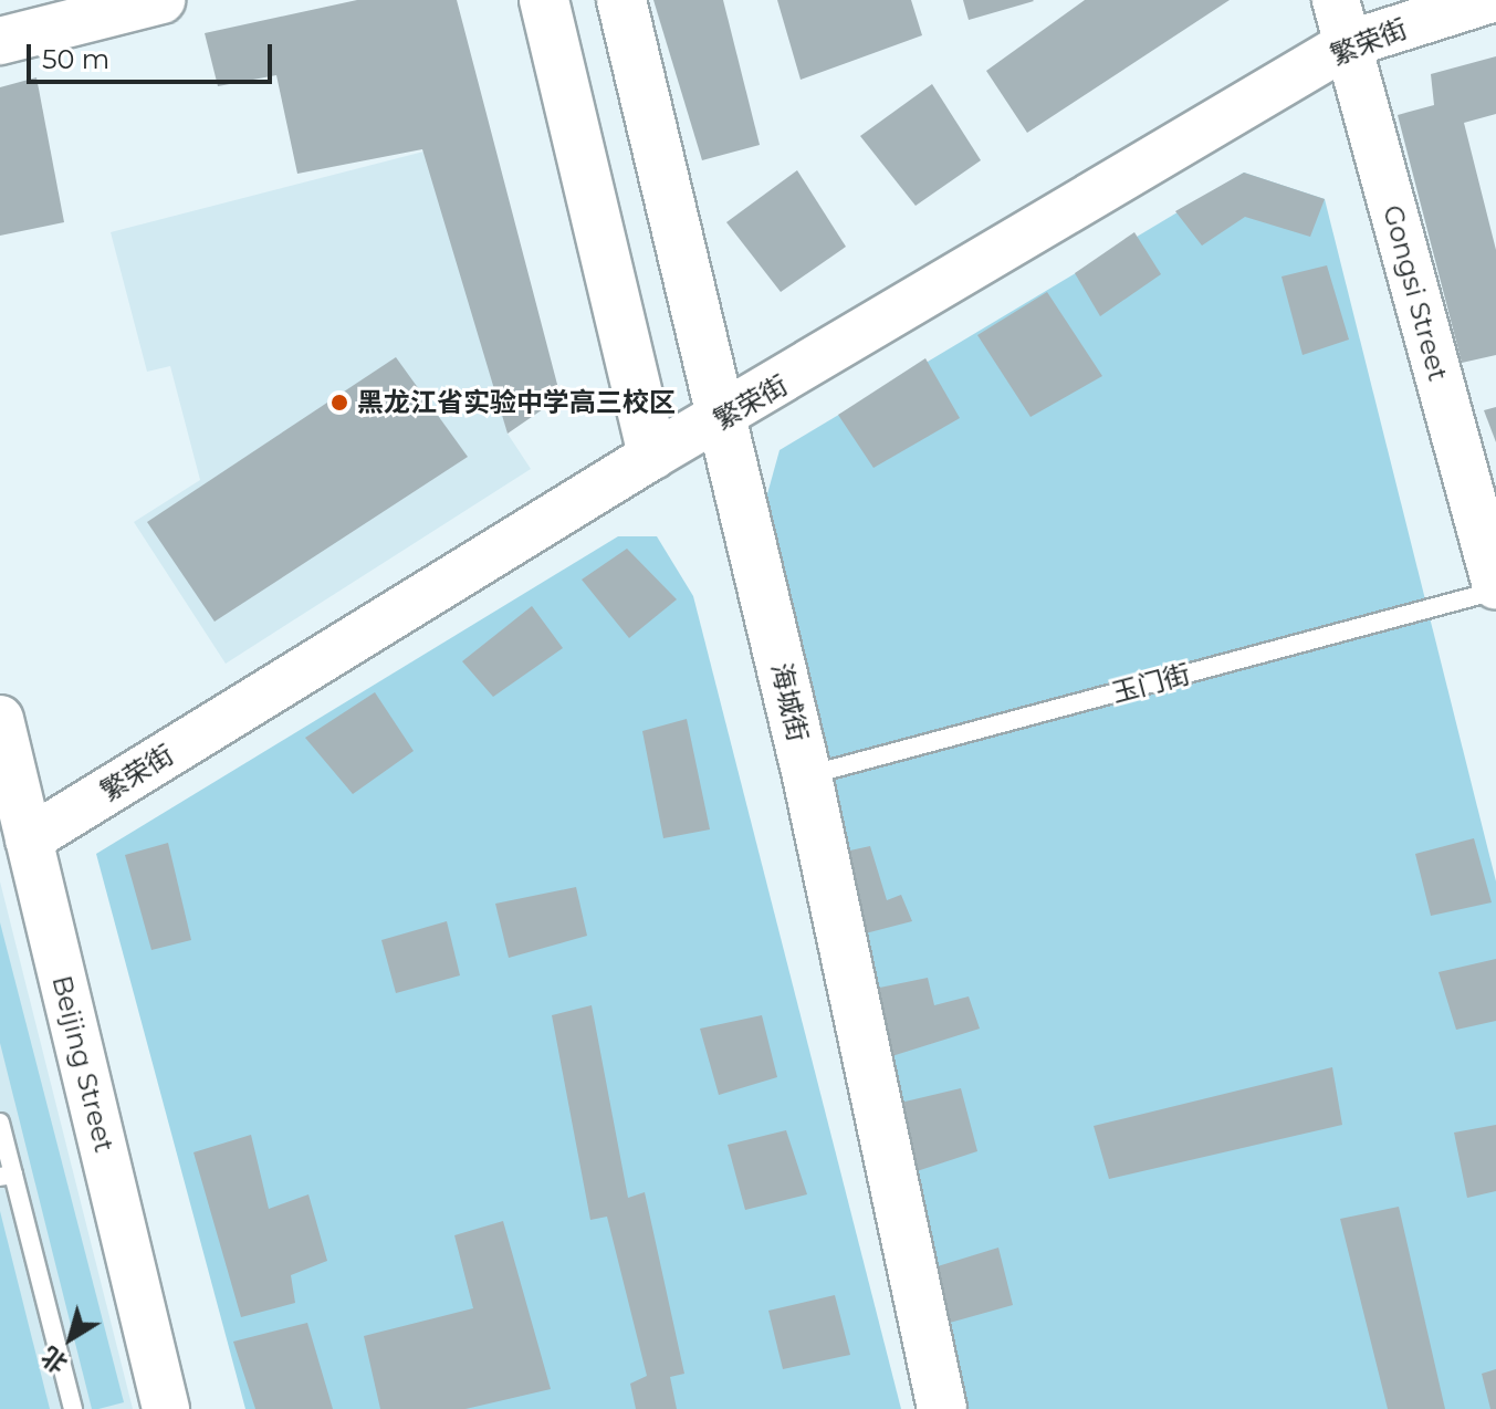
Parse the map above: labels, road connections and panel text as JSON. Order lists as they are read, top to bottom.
{
  "streets": {
    "main road": ["海城街"],
    "street": ["繁荣街", "Gongsi Street", "Beijing Street"],
    "lane": ["玉门街"]
  },
  "crossings": [
    ["繁荣街", "Gongsi Street"],
    ["繁荣街", "海城街"],
    ["繁荣街", "Beijing Street"],
    ["Gongsi Street", "玉门街"],
    ["玉门街", "海城街"]
  ],
  "places": ["黑龙江省实验中学高三校区"],
  "scale_bar": "50 m",
  "north": "bottom left"
}
